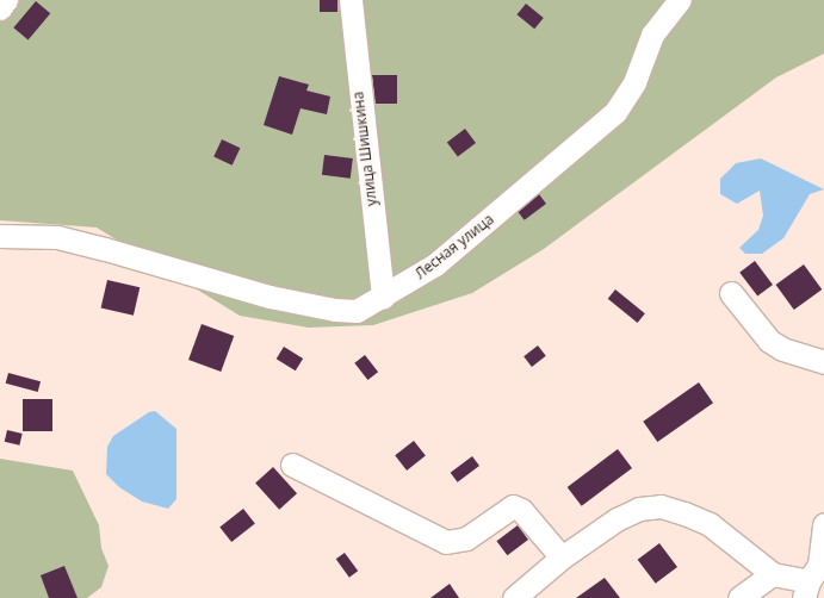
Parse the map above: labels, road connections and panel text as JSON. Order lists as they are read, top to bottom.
{
  "streets": {
    "street": ["улица Шишкина", "Лесная улица"]
  },
  "crossings": [
    ["улица Шишкина", "Лесная улица"]
  ]
}
